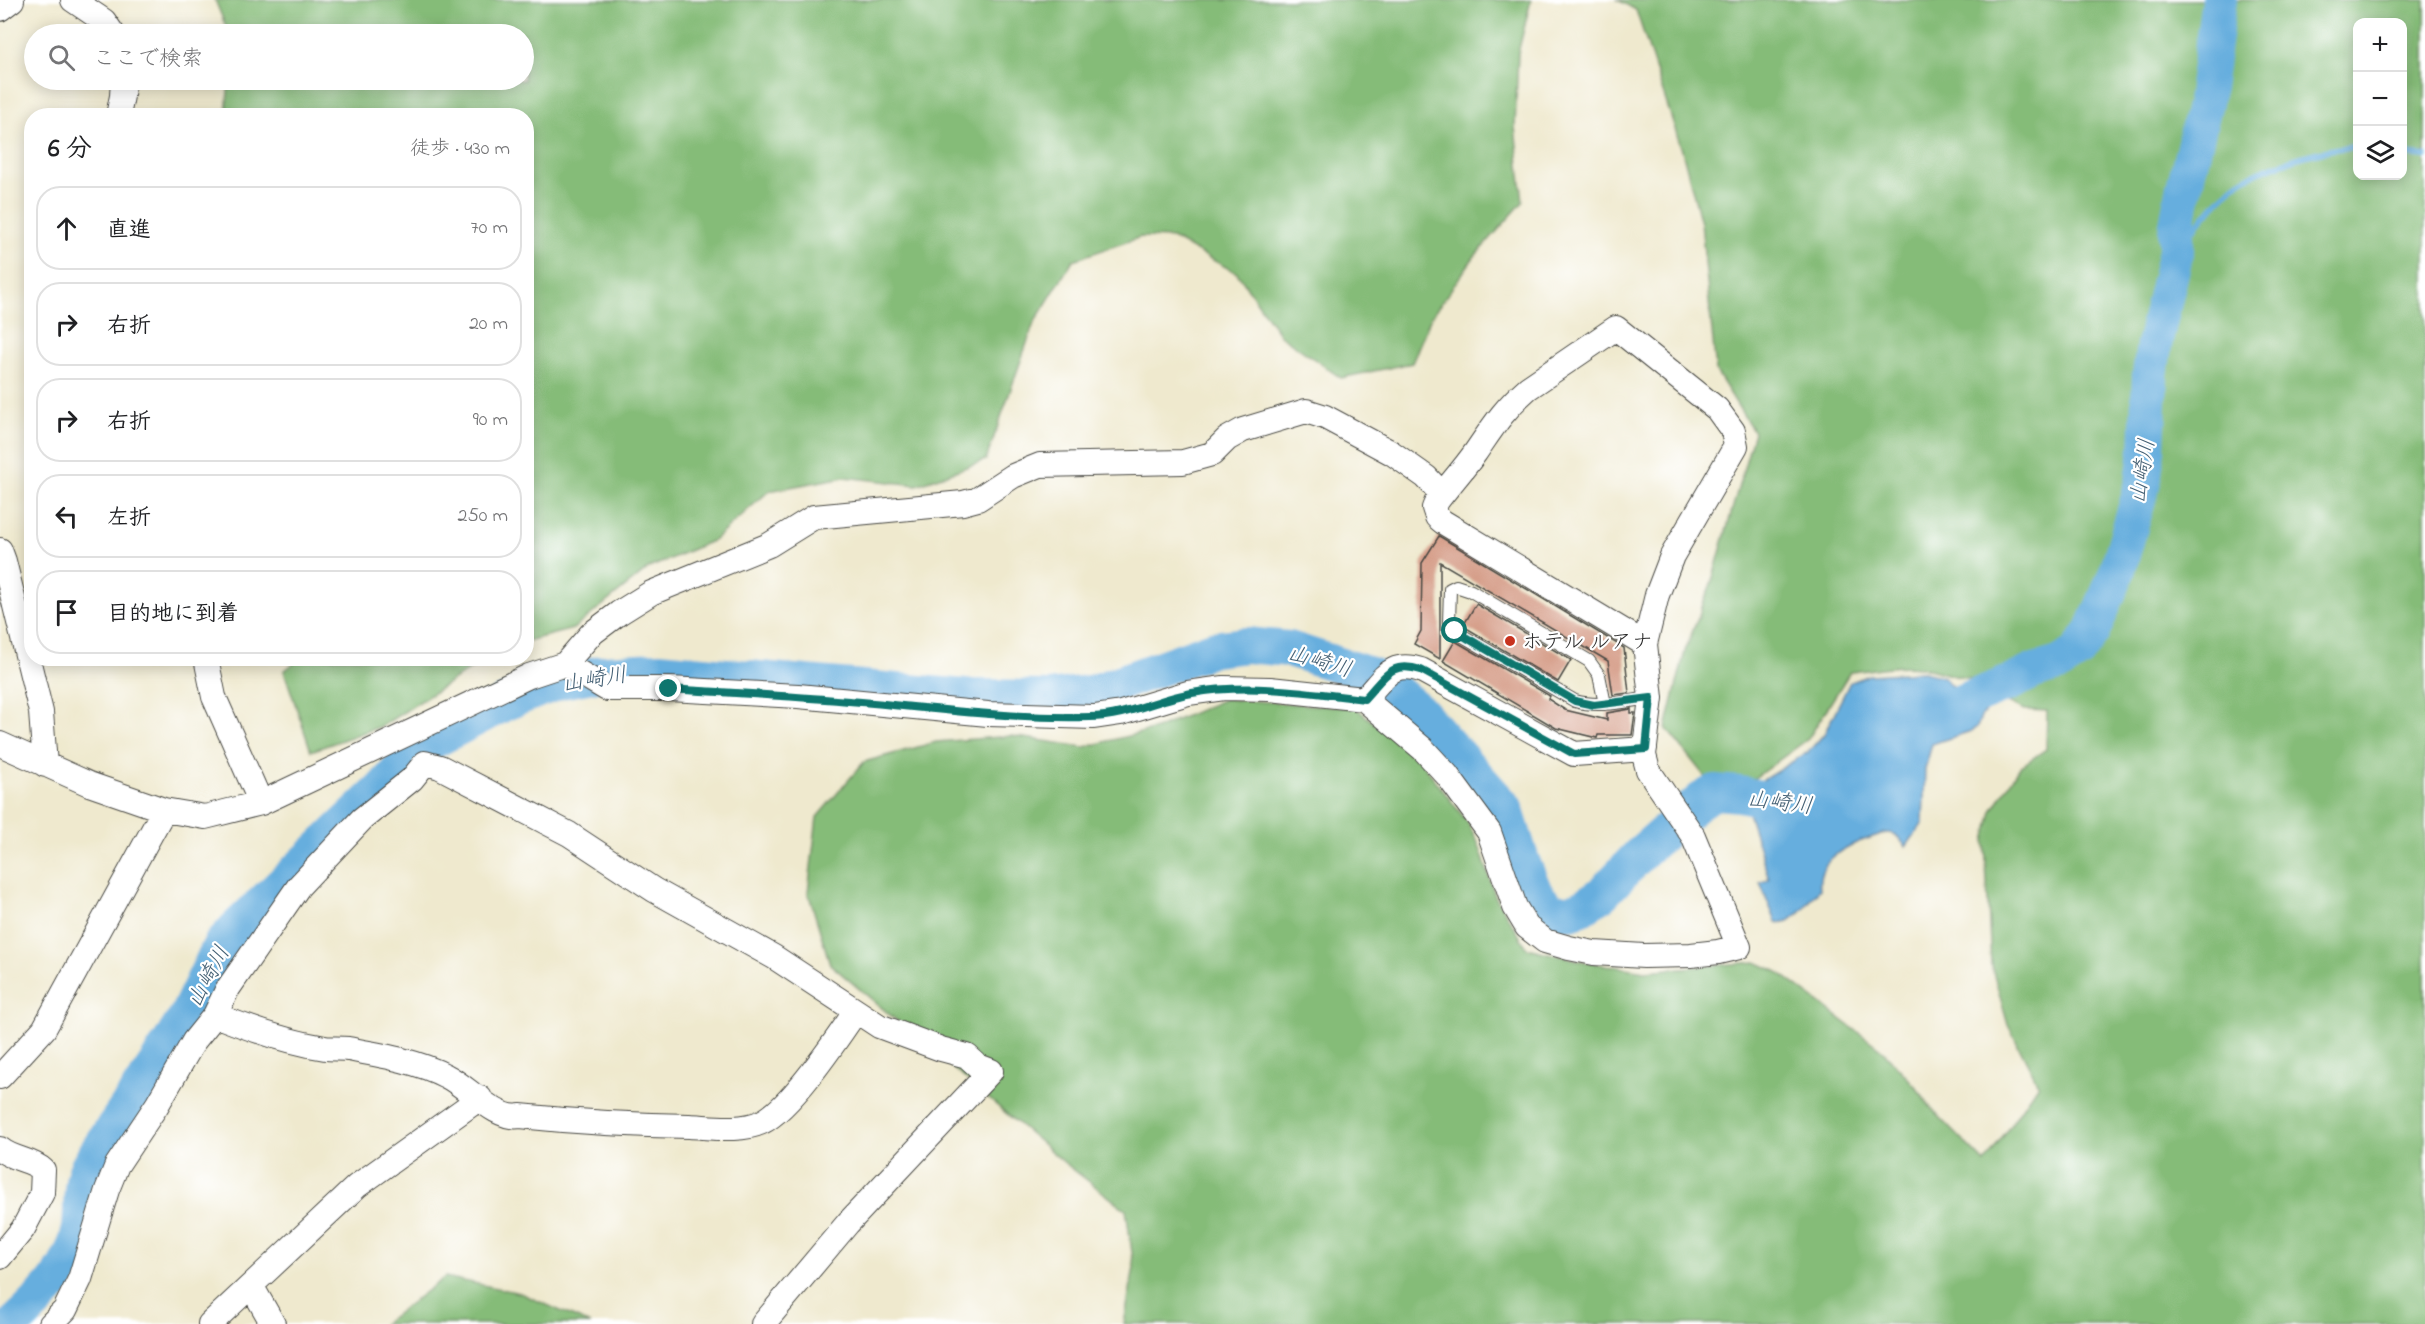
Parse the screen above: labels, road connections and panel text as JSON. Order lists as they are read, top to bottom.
{
  "water": ["山崎川"],
  "places": ["ホテル ルアナ"],
  "page": {
    "map_buttons": ["+", "−"],
    "search": "ここで検索",
    "heading": ["6 分", "徒歩 · 430 m"],
    "list": [
      ["直進", "70 m"],
      ["右折", "20 m"],
      ["右折", "90 m"],
      ["左折", "250 m"],
      "目的地に到着"
    ]
  }
}
